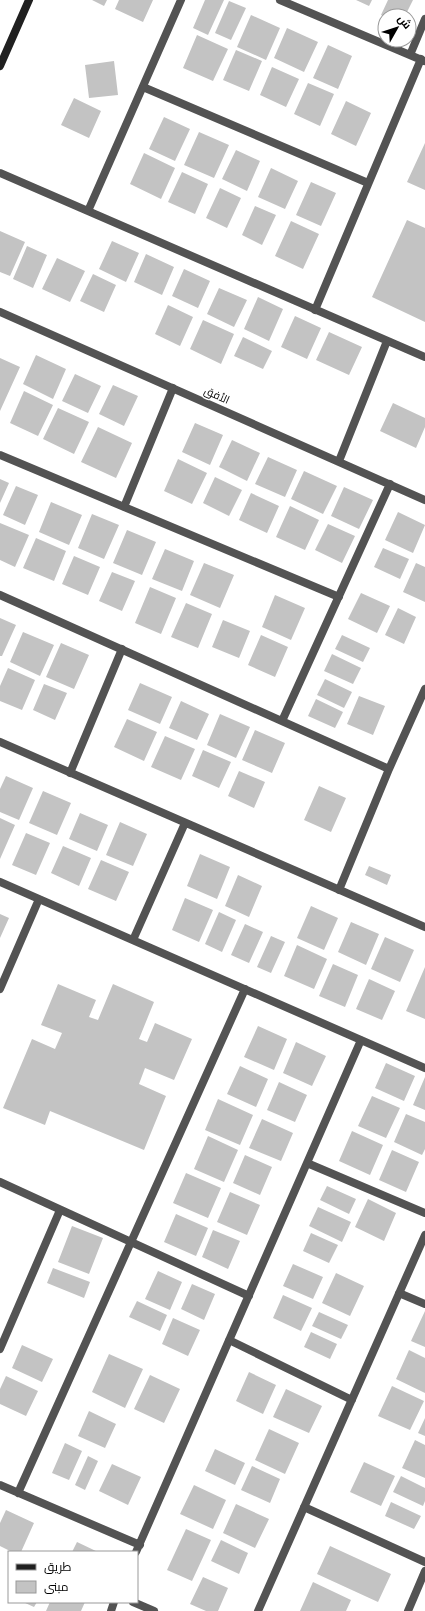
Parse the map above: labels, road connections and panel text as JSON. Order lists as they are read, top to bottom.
{
  "streets": {
    "street": ["الأفق"]
  },
  "legend": ["طريق", "مبنى"],
  "north": "top right"
}
